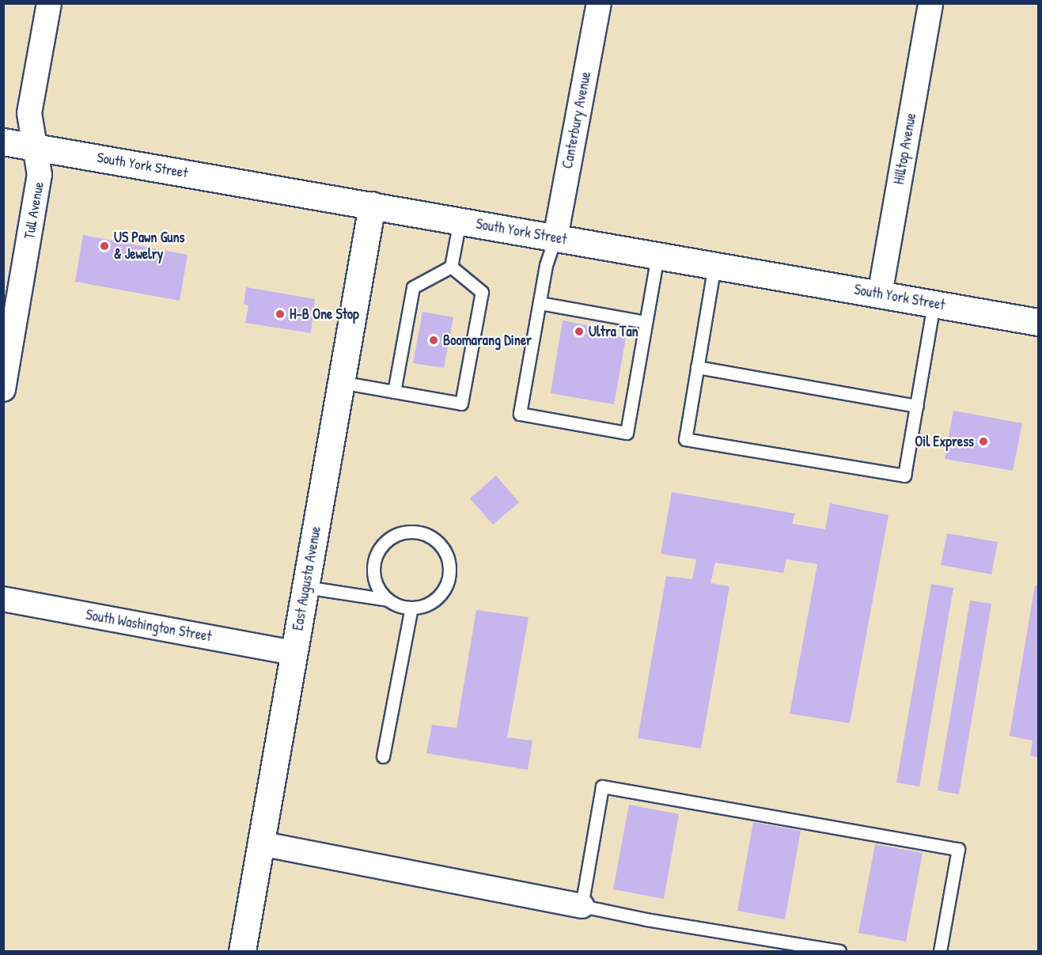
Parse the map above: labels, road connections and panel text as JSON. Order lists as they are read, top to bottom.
{
  "streets": {
    "main road": ["South York Street", "East Augusta Avenue"],
    "street": [
      "Canterbury Avenue",
      "Hilltop Avenue",
      "Tull Avenue",
      "South Washington Street"
    ]
  },
  "crossings": [
    ["Canterbury Avenue", "South York Street"],
    ["Hilltop Avenue", "South York Street"],
    ["South York Street", "Tull Avenue"],
    ["South York Street", "East Augusta Avenue"],
    ["East Augusta Avenue", "South Washington Street"]
  ],
  "places": [
    "US Pawn Guns & Jewelry",
    "H-B One Stop",
    "Ultra Tan",
    "Boomarang Diner",
    "Oil Express"
  ]
}
